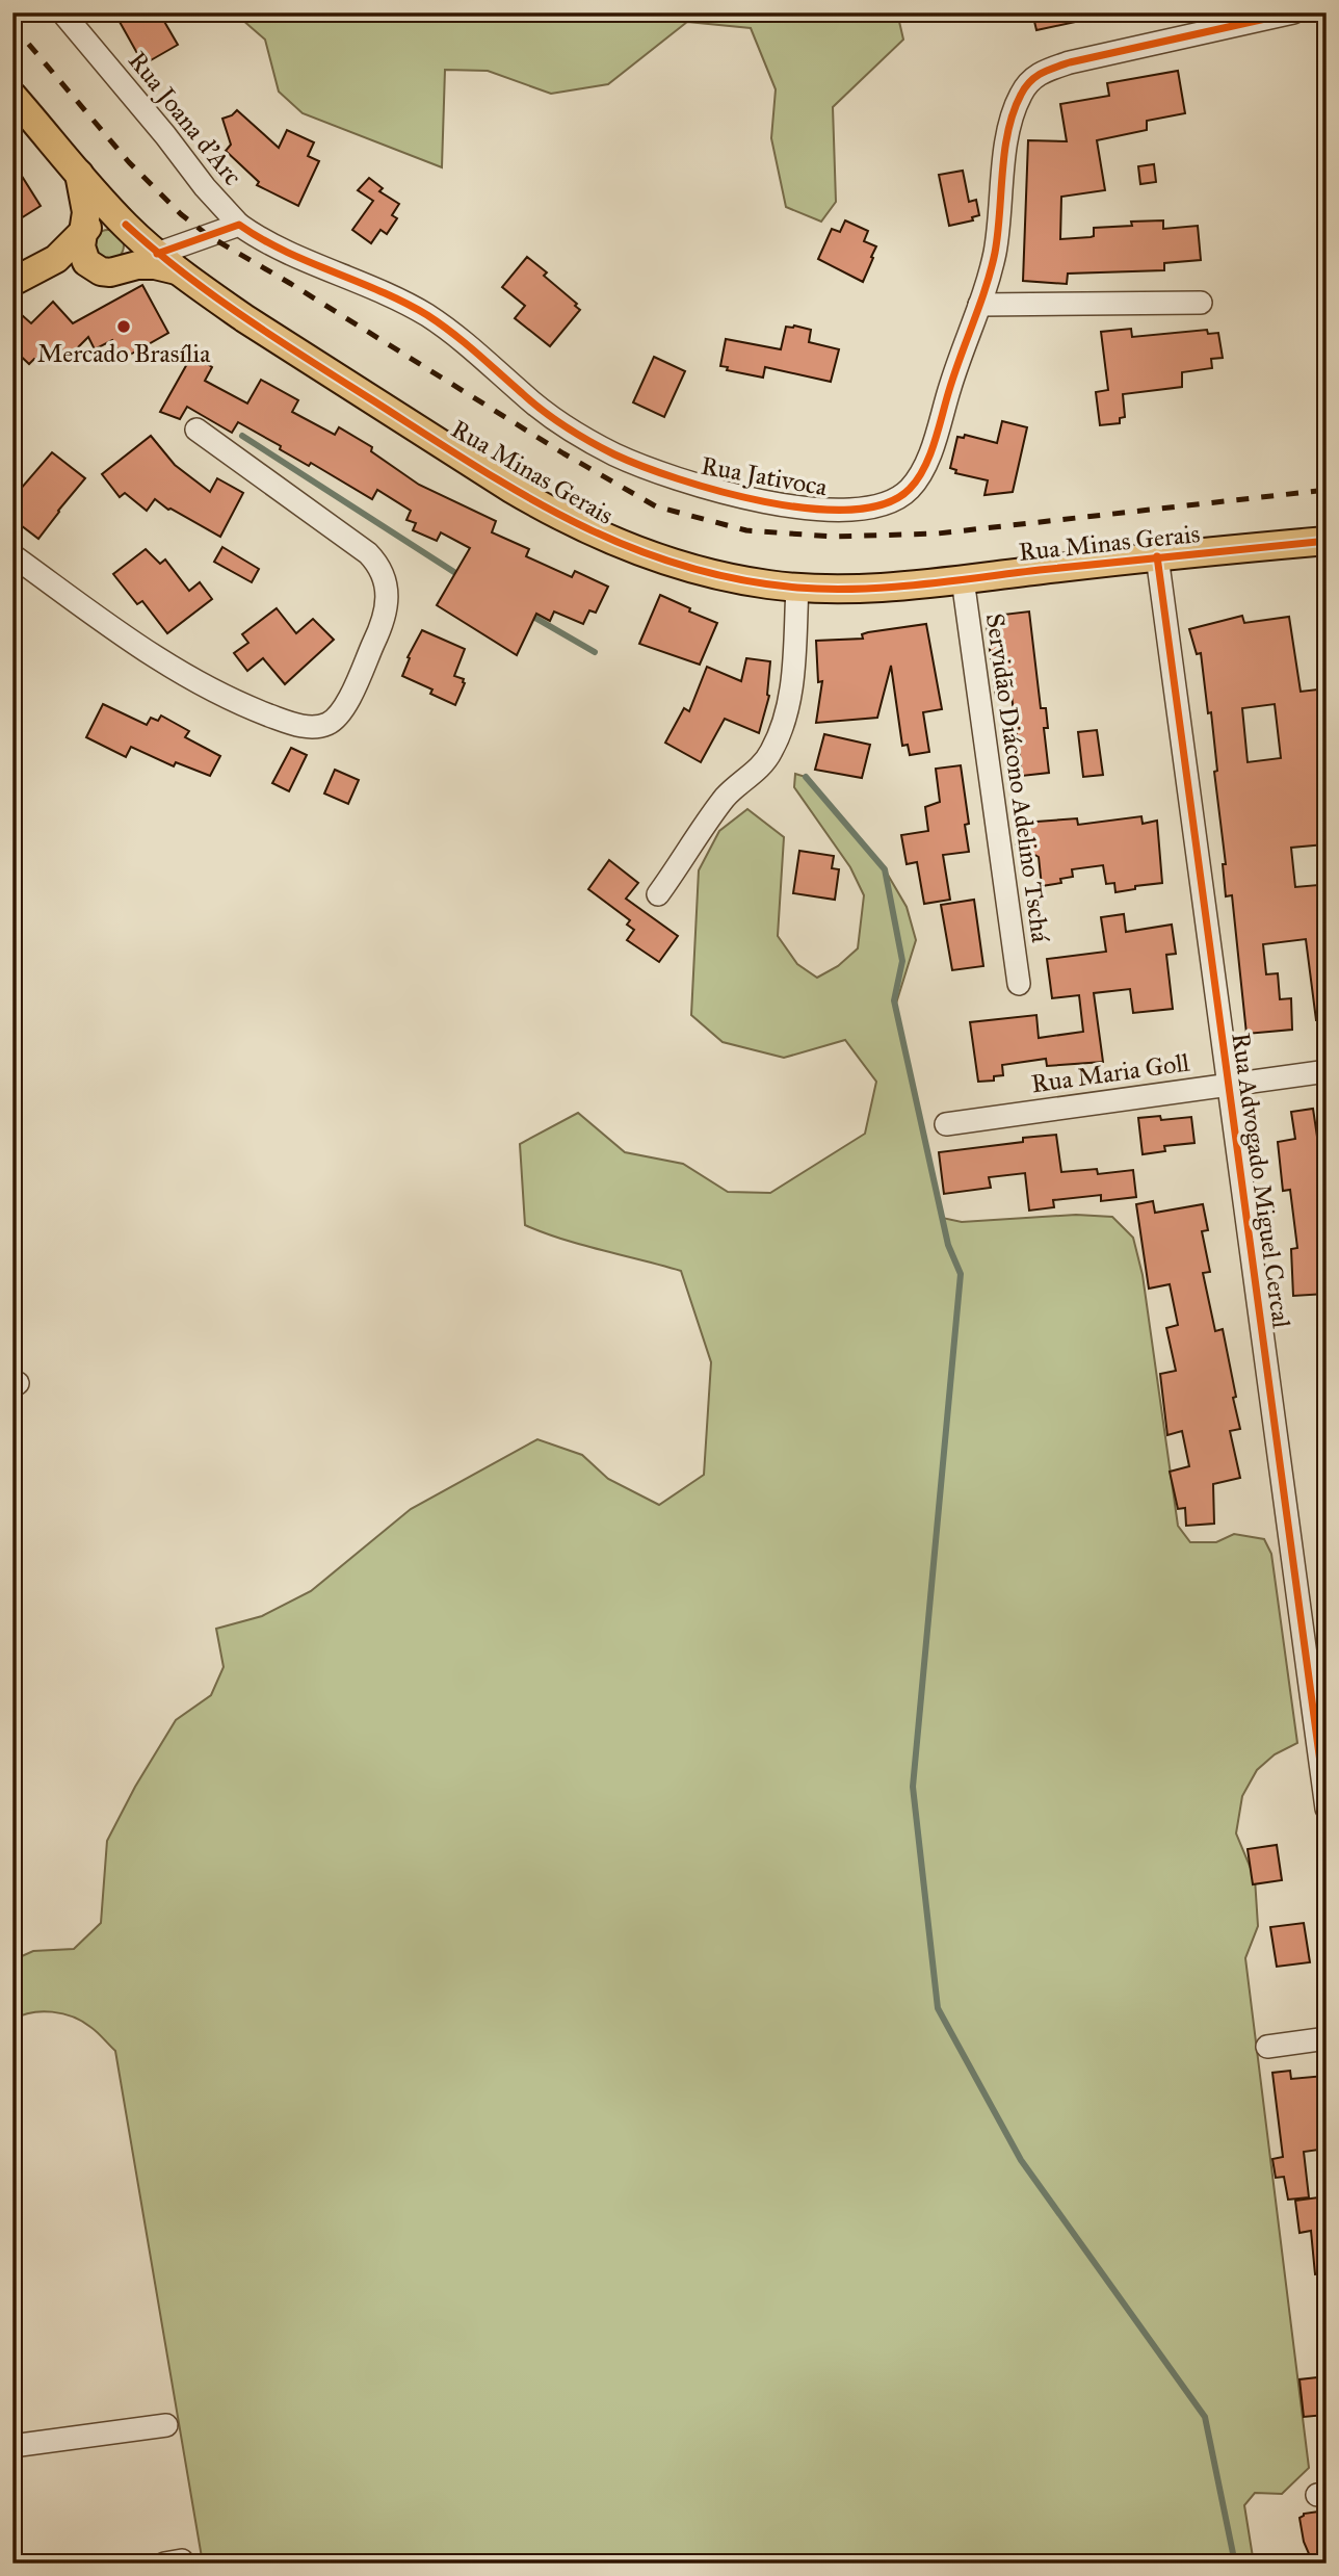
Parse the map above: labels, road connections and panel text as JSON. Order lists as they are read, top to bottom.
{
  "streets": {
    "main road": ["Rua Minas Gerais"],
    "street": [
      "Rua Joana d'Arc",
      "Rua Jativoca",
      "Servidão Diácono Adelino Tschá",
      "Rua Maria Goll",
      "Rua Advogado Miguel Cercal"
    ]
  },
  "crossings": [
    ["Rua Joana d'Arc", "Rua Jativoca"],
    ["Rua Minas Gerais", "Servidão Diácono Adelino Tschá"],
    ["Rua Minas Gerais", "Rua Advogado Miguel Cercal"],
    ["Rua Maria Goll", "Rua Advogado Miguel Cercal"]
  ],
  "places": ["Mercado Brasília"]
}
